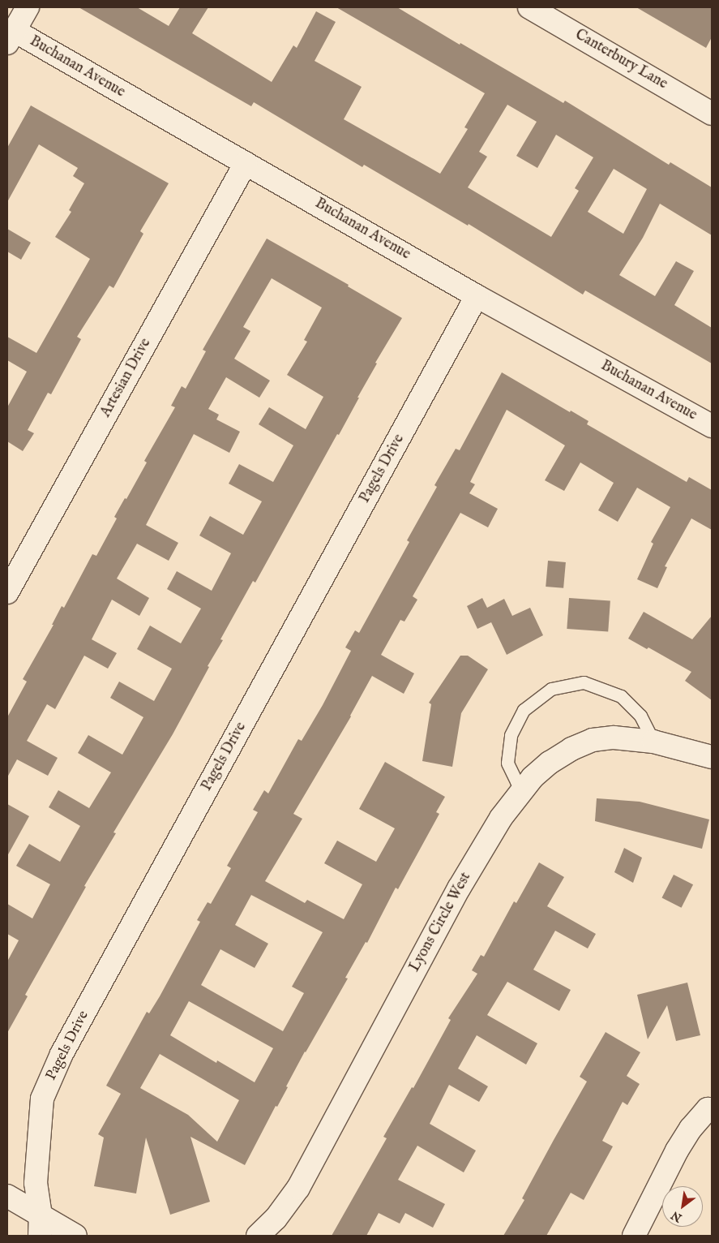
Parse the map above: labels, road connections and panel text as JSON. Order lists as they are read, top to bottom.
{
  "streets": {
    "street": [
      "Canterbury Lane",
      "Buchanan Avenue",
      "Artesian Drive",
      "Pagels Drive",
      "Lyons Circle West"
    ]
  },
  "crossings": [
    ["Buchanan Avenue", "Artesian Drive"],
    ["Buchanan Avenue", "Pagels Drive"]
  ],
  "north": "bottom left"
}
